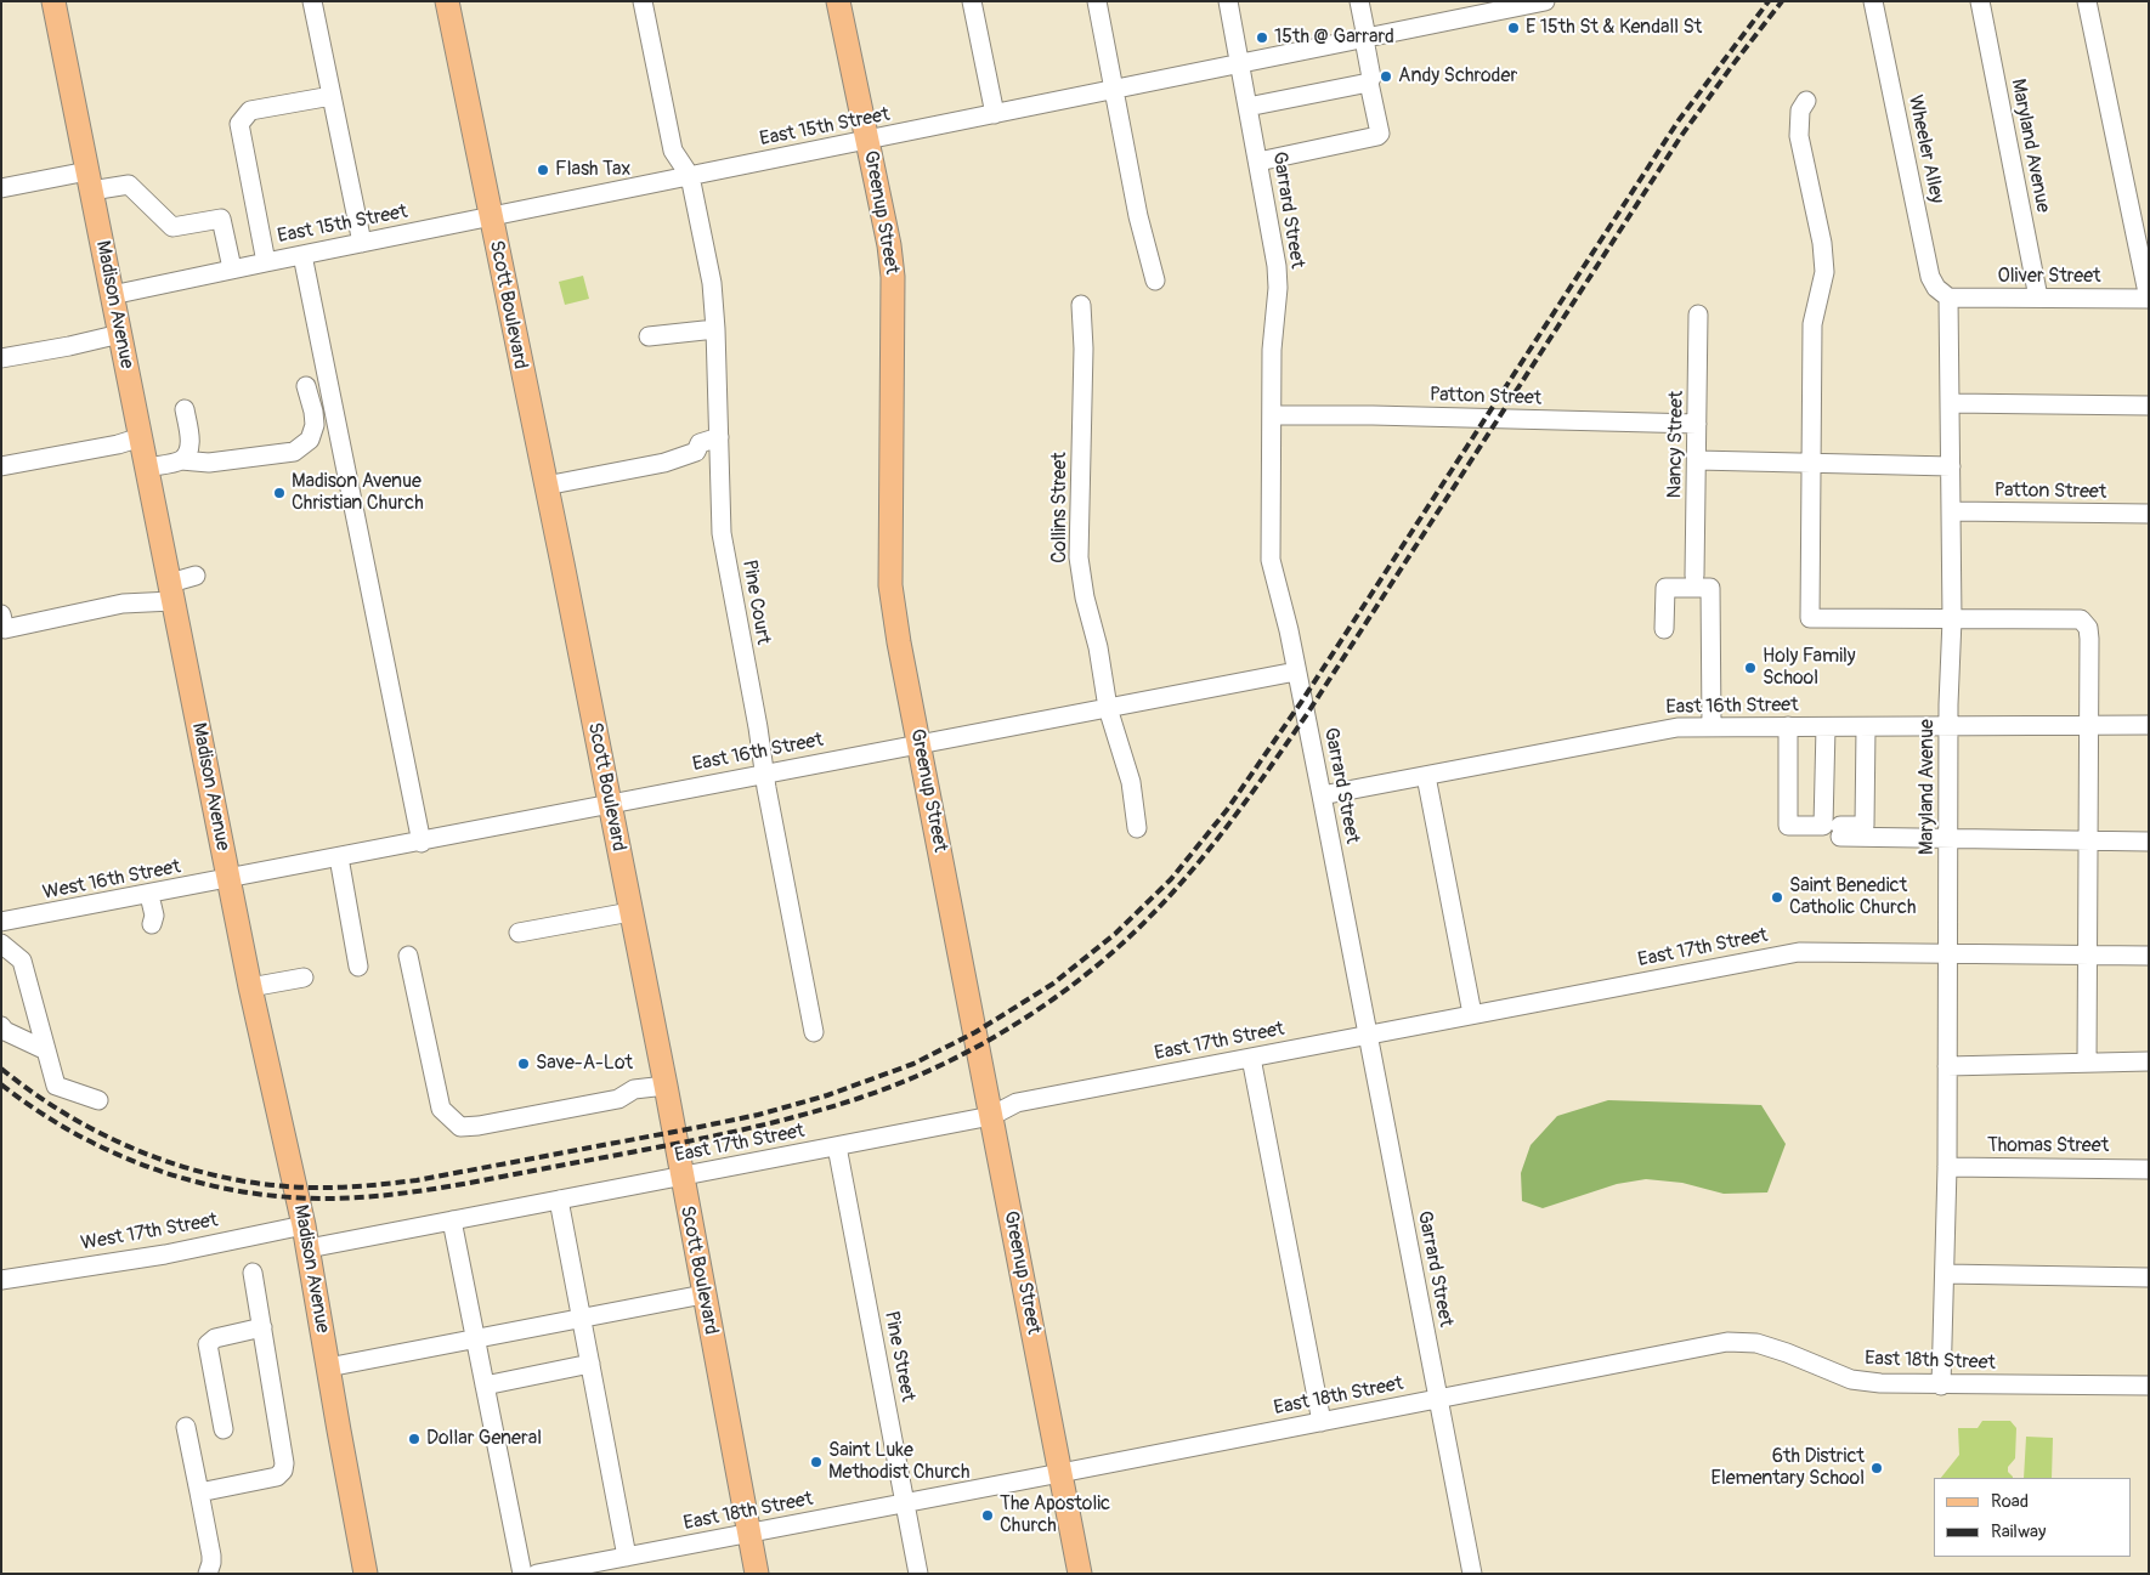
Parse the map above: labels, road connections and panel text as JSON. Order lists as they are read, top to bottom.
{
  "streets": {
    "main road": ["Greenup Street", "Madison Avenue", "Scott Boulevard"],
    "street": [
      "East 15th Street",
      "Maryland Avenue",
      "Wheeler Alley",
      "Garrard Street",
      "Oliver Street",
      "Patton Street",
      "Nancy Street",
      "Collins Street",
      "Pine Court",
      "East 16th Street",
      "West 16th Street",
      "East 17th Street",
      "Thomas Street",
      "West 17th Street",
      "Pine Street",
      "East 18th Street"
    ]
  },
  "crossings": [
    ["East 15th Street", "Garrard Street"],
    ["East 15th Street", "Greenup Street"],
    ["East 15th Street", "Madison Avenue"],
    ["East 15th Street", "Scott Boulevard"],
    ["East 15th Street", "Pine Court"],
    ["Maryland Avenue", "Wheeler Alley"],
    ["Maryland Avenue", "Oliver Street"],
    ["Maryland Avenue", "Patton Street"],
    ["Maryland Avenue", "East 16th Street"],
    ["Maryland Avenue", "East 17th Street"],
    ["Maryland Avenue", "Thomas Street"],
    ["Maryland Avenue", "East 18th Street"],
    ["Wheeler Alley", "Oliver Street"],
    ["Garrard Street", "Patton Street"],
    ["Garrard Street", "East 16th Street"],
    ["Garrard Street", "East 17th Street"],
    ["Garrard Street", "East 18th Street"],
    ["Greenup Street", "East 16th Street"],
    ["Greenup Street", "East 17th Street"],
    ["Greenup Street", "East 18th Street"],
    ["Madison Avenue", "East 16th Street"],
    ["Madison Avenue", "West 16th Street"],
    ["Madison Avenue", "East 17th Street"],
    ["Madison Avenue", "West 17th Street"],
    ["Scott Boulevard", "East 16th Street"],
    ["Scott Boulevard", "East 17th Street"],
    ["Scott Boulevard", "East 18th Street"],
    ["Patton Street", "Nancy Street"],
    ["Collins Street", "East 16th Street"],
    ["Pine Court", "East 16th Street"],
    ["East 16th Street", "West 16th Street"],
    ["East 17th Street", "West 17th Street"],
    ["East 17th Street", "Pine Street"],
    ["Pine Street", "East 18th Street"]
  ],
  "places": [
    "E 15th St & Kendall St",
    "15th @ Garrard",
    "Andy Schroder",
    "Flash Tax",
    "Madison Avenue Christian Church",
    "Holy Family School",
    "Saint Benedict Catholic Church",
    "Save-A-Lot",
    "Dollar General",
    "Saint Luke Methodist Church",
    "6th District Elementary School",
    "The Apostolic Church"
  ],
  "legend": ["Road", "Railway"]
}
